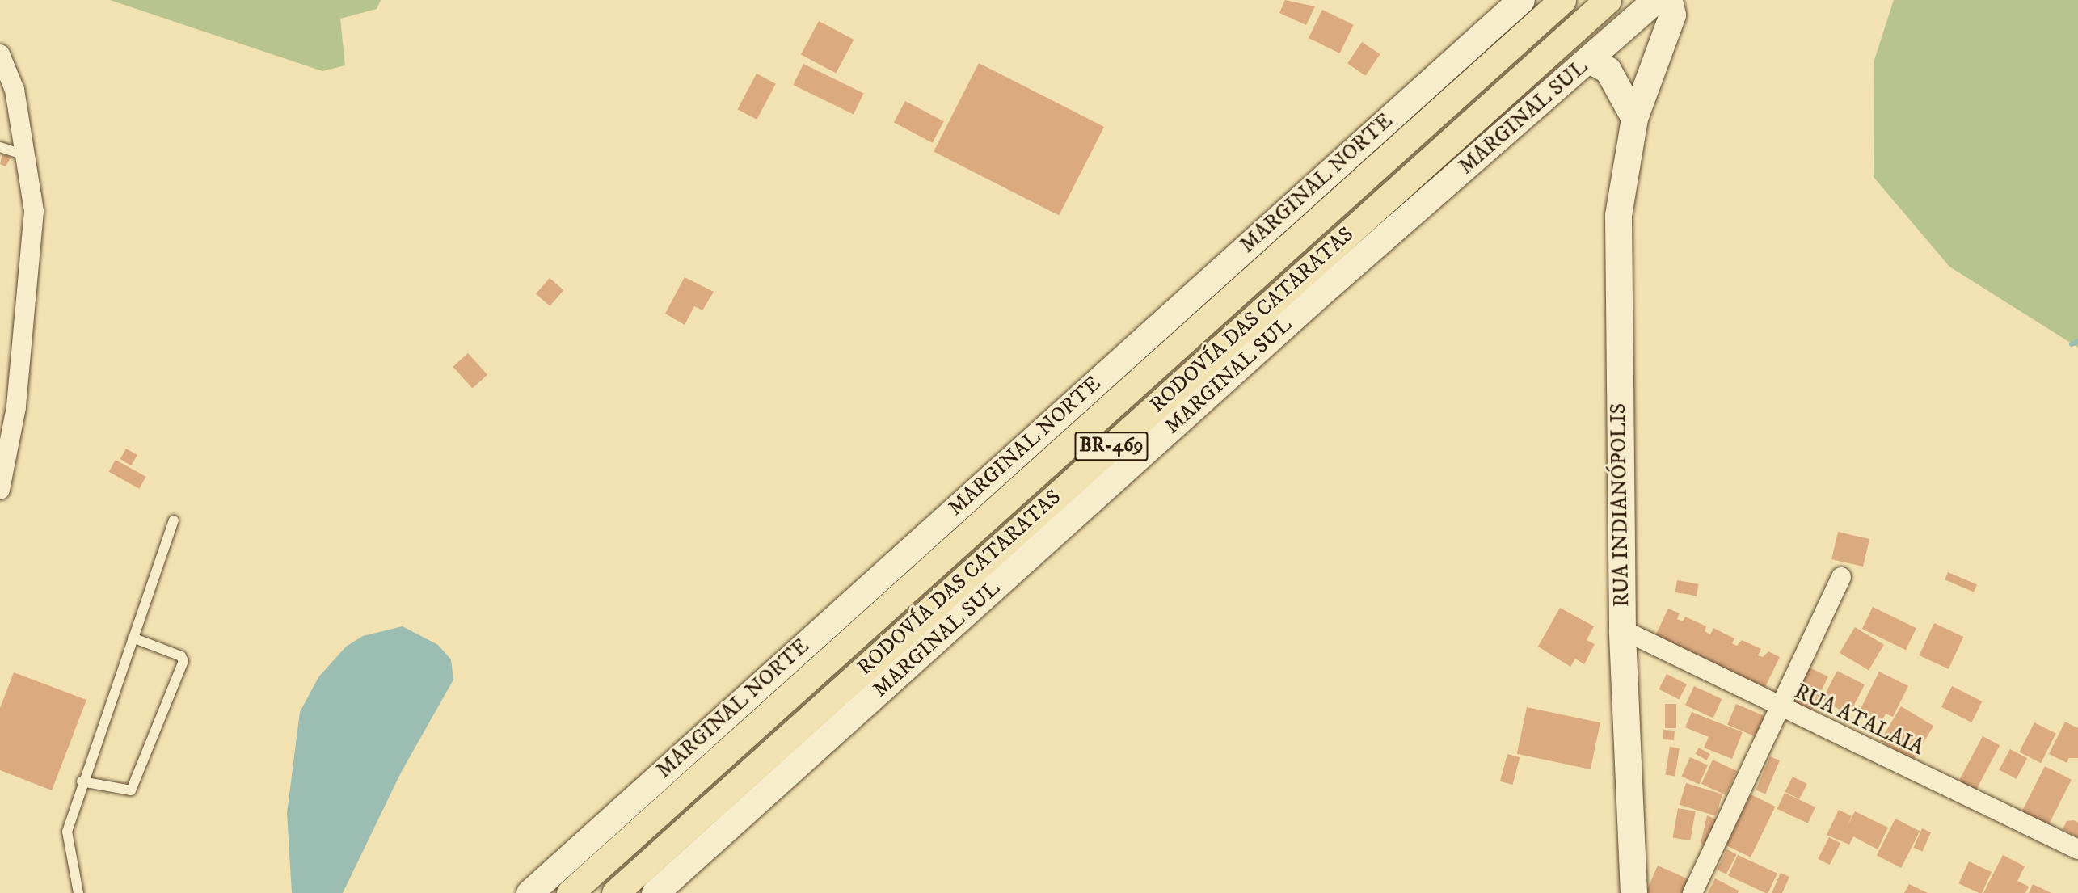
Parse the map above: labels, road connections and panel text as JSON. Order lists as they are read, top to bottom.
{
  "streets": {
    "highway": ["RODOVÍA DAS CATARATAS", "BR-469"],
    "street": [
      "MARGINAL SUL",
      "MARGINAL NORTE",
      "RUA INDIANÓPOLIS",
      "RUA ATALAIA"
    ]
  },
  "crossings": [
    ["RUA INDIANÓPOLIS", "RUA ATALAIA"]
  ]
}
